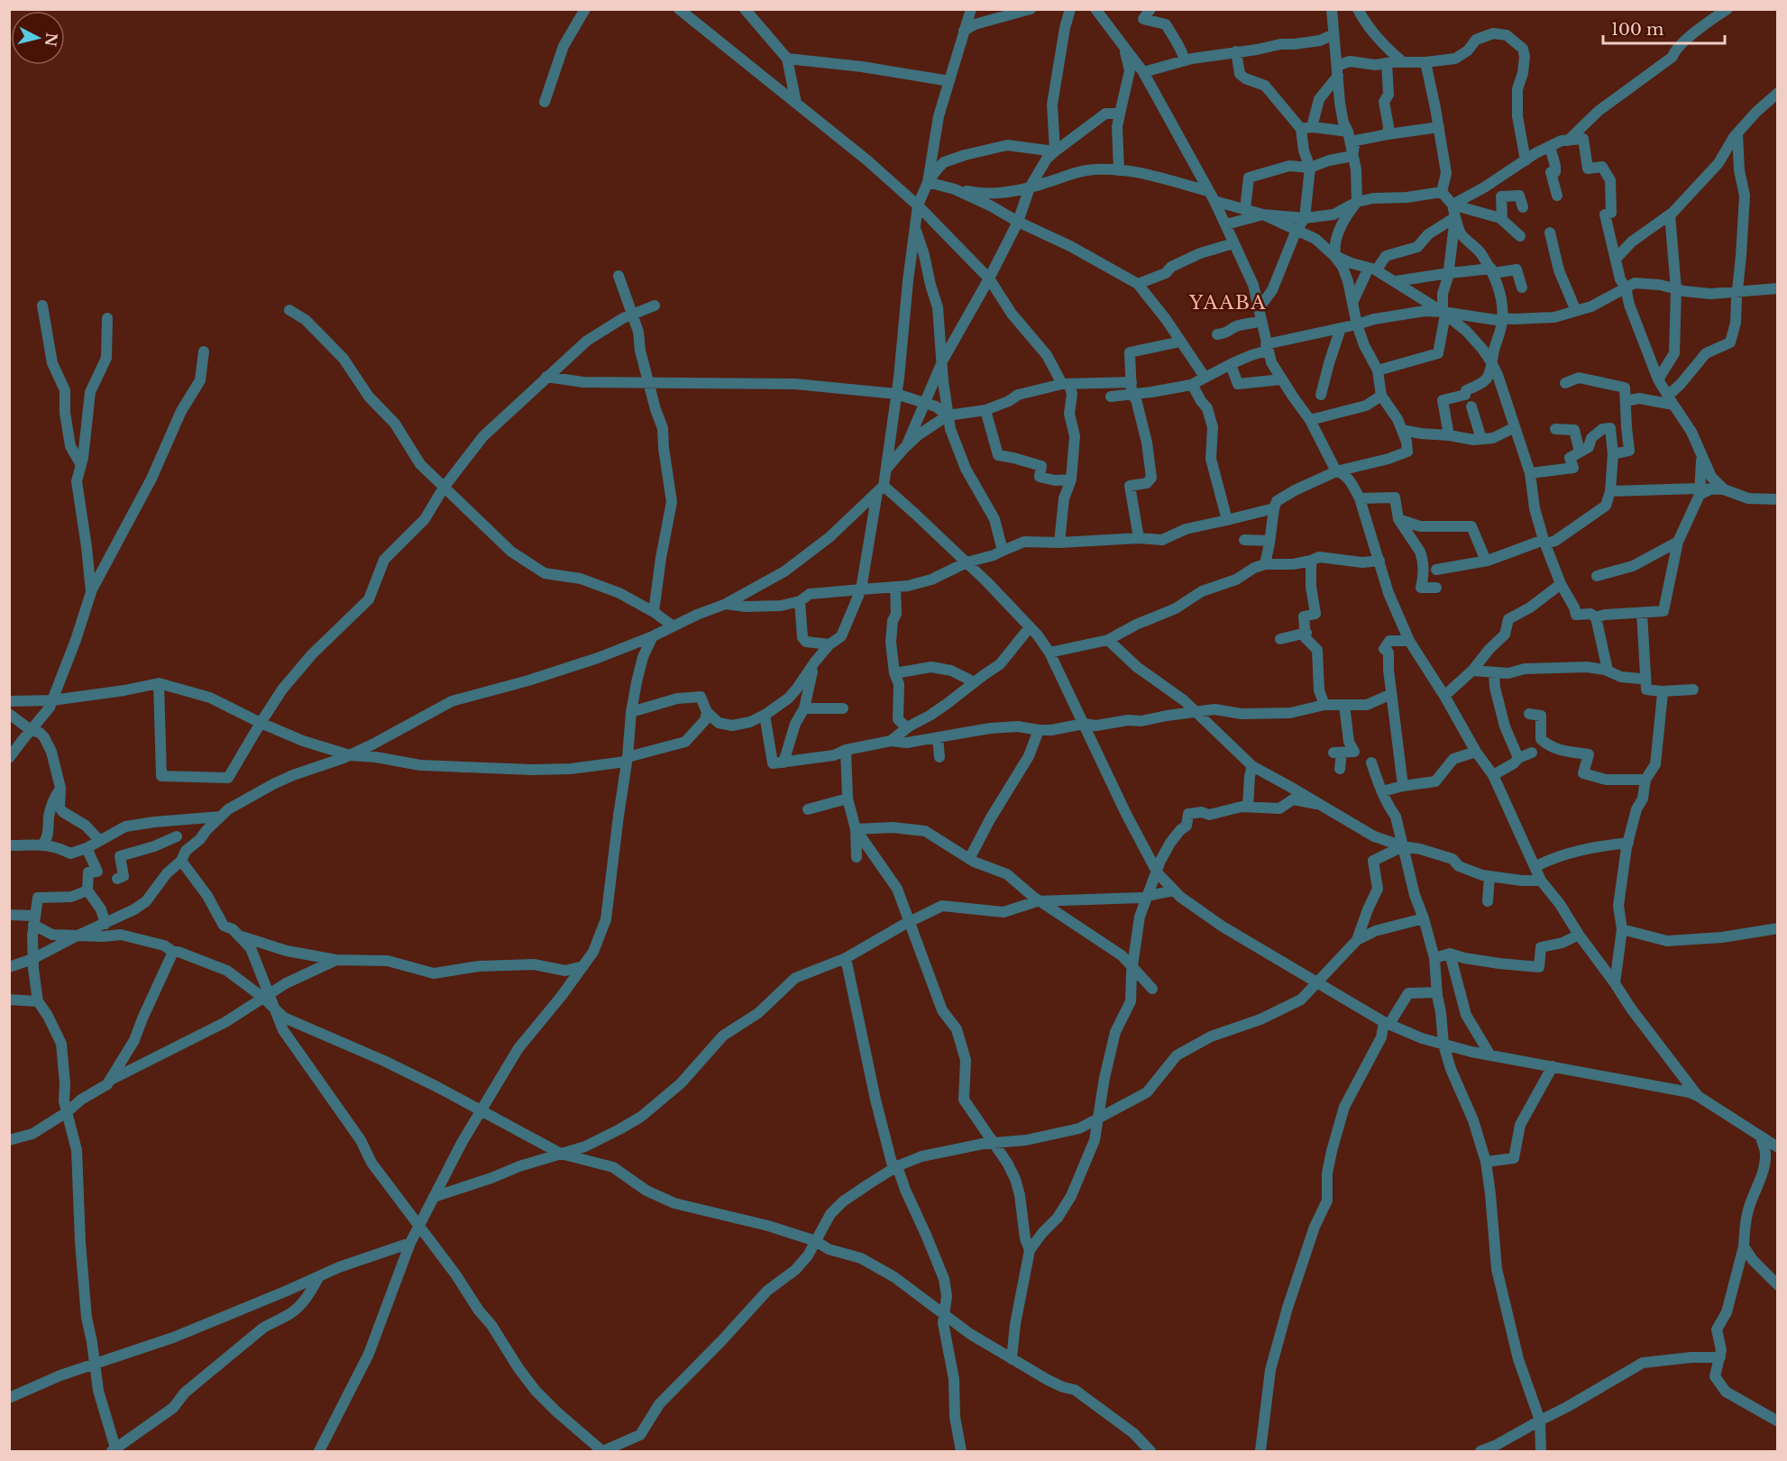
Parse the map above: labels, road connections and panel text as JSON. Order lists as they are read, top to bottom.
{
  "districts": ["YAABA"],
  "scale_bar": "100 m",
  "north": "right"
}
